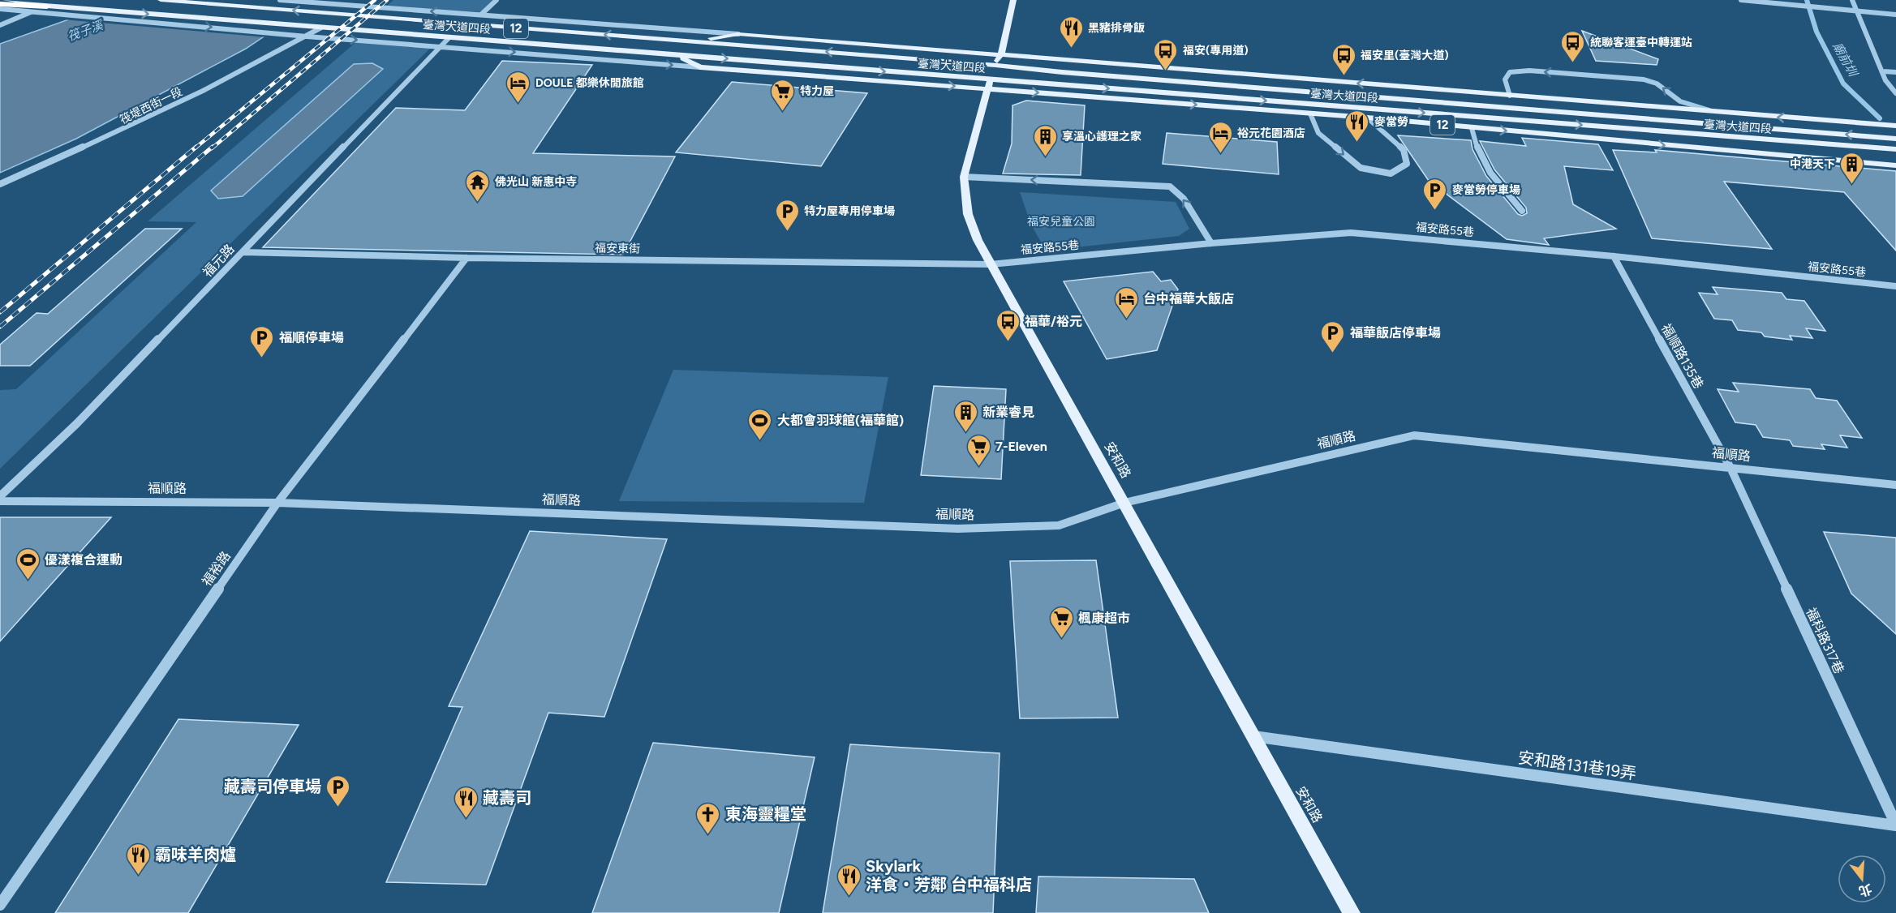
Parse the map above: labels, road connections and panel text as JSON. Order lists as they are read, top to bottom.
{
  "streets": {
    "main road": ["臺灣大道四段", "12", "安和路"],
    "street": [
      "筏堤西街一段",
      "福安路55巷",
      "福安東街",
      "福元路",
      "福順路135巷",
      "福順路",
      "福裕路",
      "福科路317巷",
      "安和路131巷19弄"
    ]
  },
  "crossings": [
    ["臺灣大道四段", "筏堤西街一段"],
    ["臺灣大道四段", "福元路"],
    ["臺灣大道四段", "安和路"],
    ["福安路55巷", "福安東街"],
    ["福安路55巷", "福順路135巷"],
    ["福安路55巷", "安和路"],
    ["福安東街", "福元路"],
    ["福安東街", "安和路"],
    ["福安東街", "福裕路"],
    ["福順路135巷", "福順路"],
    ["福順路135巷", "福科路317巷"],
    ["福順路", "安和路"],
    ["福順路", "福裕路"],
    ["福順路", "福科路317巷"],
    ["安和路", "安和路131巷19弄"],
    ["福科路317巷", "安和路131巷19弄"]
  ],
  "water": ["筏子溪", "廟前圳"],
  "parks": ["福安兒童公園"],
  "places": {
    "restaurant": [
      "黑豬排骨飯",
      "麥當勞",
      "藏壽司",
      "霸味羊肉爐",
      "Skylark 洋食‧芳鄰 台中福科店"
    ],
    "bus stop": [
      "統聯客運臺中轉運站",
      "福安(專用道)",
      "福安里(臺灣大道)",
      "福華/裕元"
    ],
    "hotel": ["DOULE 都樂休閒旅館", "裕元花園酒店", "台中福華大飯店"],
    "supermarket": ["特力屋", "7-Eleven", "楓康超市"],
    "building": ["享溫心護理之家", "中港天下", "新業睿見"],
    "temple": ["佛光山 新惠中寺"],
    "parking": [
      "麥當勞停車場",
      "特力屋專用停車場",
      "福華飯店停車場",
      "福順停車場",
      "藏壽司停車場"
    ],
    "sports": ["大都會羽球館(福華館)", "優漾複合運動"],
    "church": ["東海靈糧堂"]
  },
  "north": "bottom"
}
